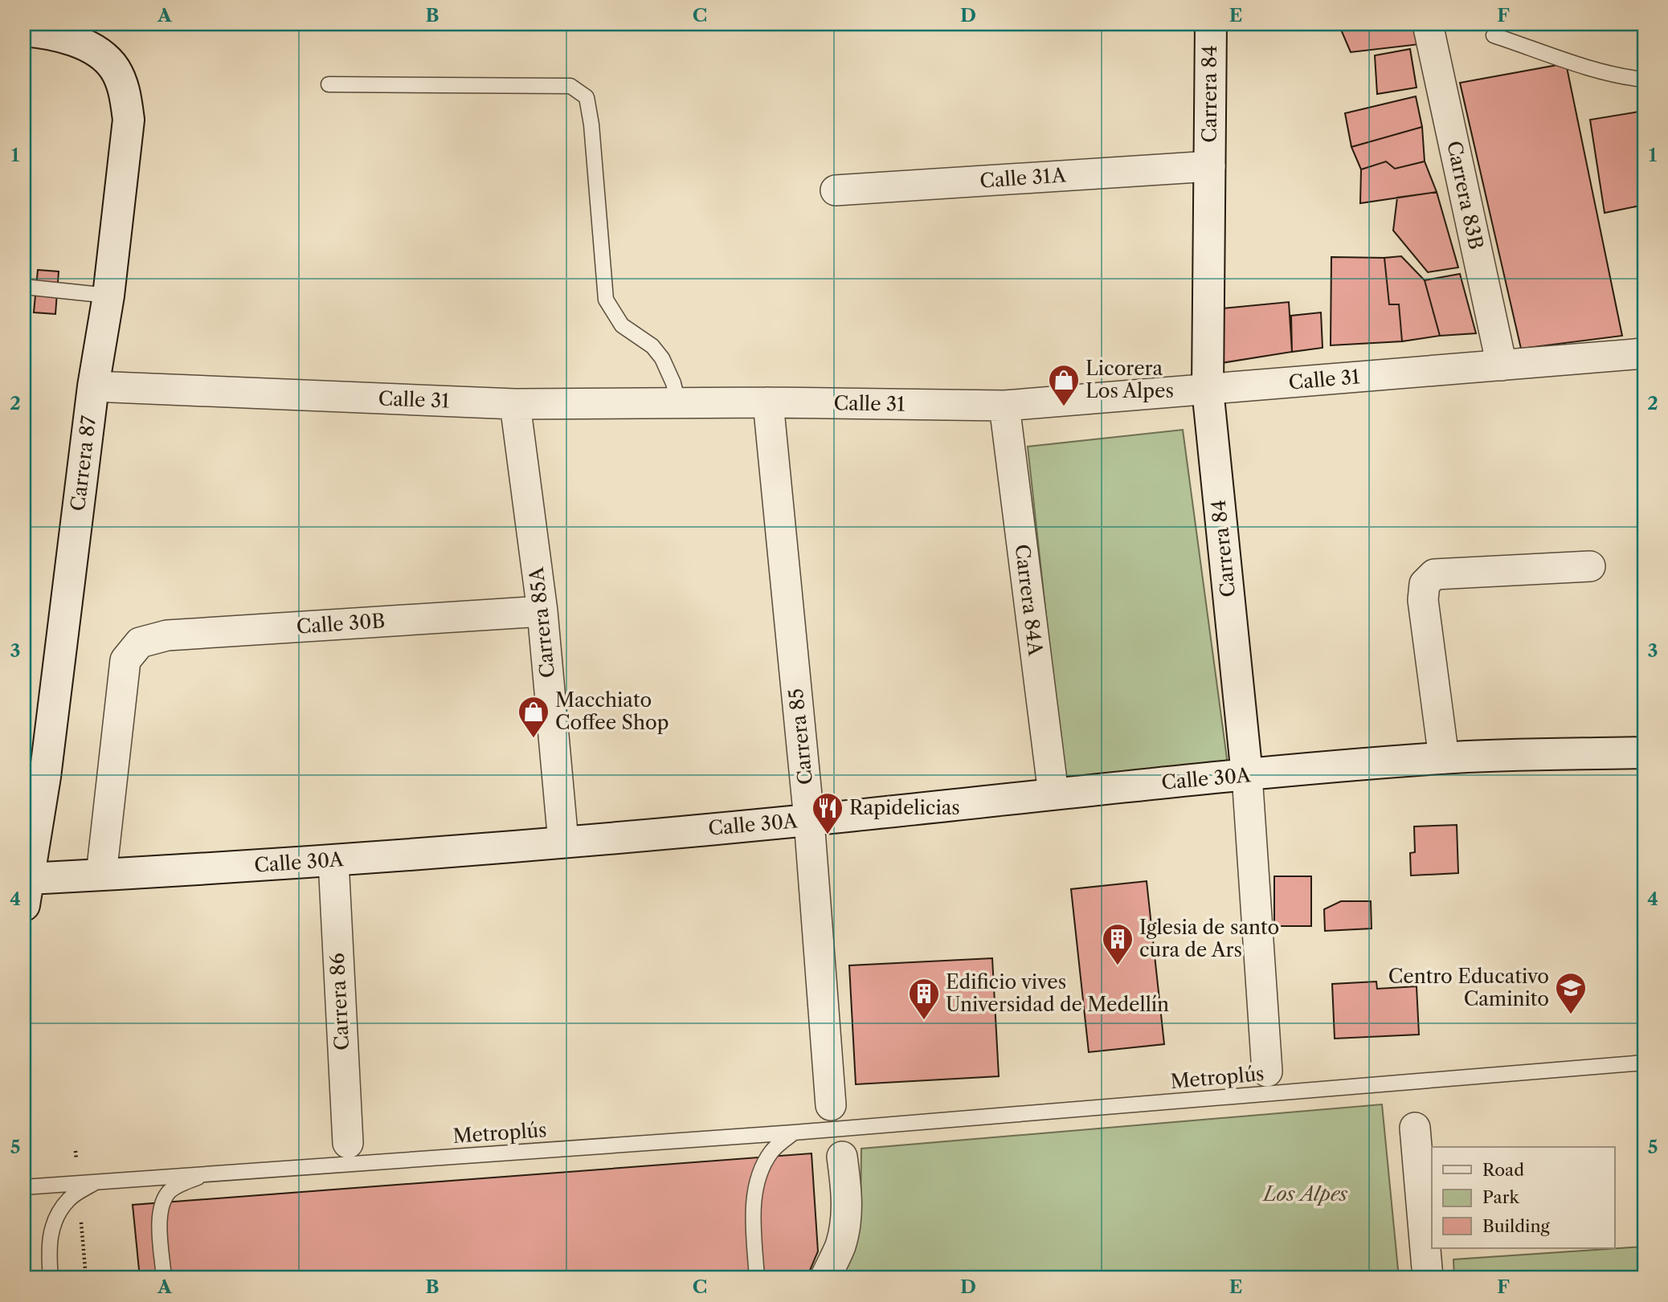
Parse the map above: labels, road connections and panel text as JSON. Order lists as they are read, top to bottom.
{
  "streets": {
    "street": [
      "Carrera 84",
      "Calle 31A",
      "Carrera 83B",
      "Calle 31",
      "Carrera 87",
      "Carrera 84A",
      "Carrera 85A",
      "Calle 30B",
      "Carrera 85",
      "Calle 30A",
      "Carrera 86"
    ],
    "lane": ["Metroplús"]
  },
  "crossings": [
    ["Carrera 84", "Calle 31A"],
    ["Carrera 84", "Calle 31"],
    ["Carrera 84", "Calle 30A"],
    ["Carrera 83B", "Calle 31"],
    ["Calle 31", "Carrera 87"],
    ["Calle 31", "Carrera 84A"],
    ["Calle 31", "Carrera 85A"],
    ["Calle 31", "Carrera 85"],
    ["Carrera 87", "Calle 30A"],
    ["Carrera 84A", "Calle 30A"],
    ["Carrera 85A", "Calle 30B"],
    ["Carrera 85A", "Calle 30A"],
    ["Calle 30B", "Calle 30A"],
    ["Carrera 85", "Calle 30A"],
    ["Calle 30A", "Carrera 86"]
  ],
  "parks": ["Los Alpes"],
  "places": {
    "shop": ["Licorera Los Alpes", "Macchiato Coffee Shop"],
    "restaurant": ["Rapidelicias"],
    "building": ["Iglesia de santo cura de Ars", "Edificio vives Universidad de Medellín"],
    "school or university": ["Centro Educativo Caminito"]
  },
  "legend": ["Road", "Park", "Building"],
  "grid": {
    "columns": [
      "A",
      "B",
      "C",
      "D",
      "E",
      "F"
    ],
    "rows": [
      "1",
      "2",
      "3",
      "4",
      "5"
    ]
  }
}
